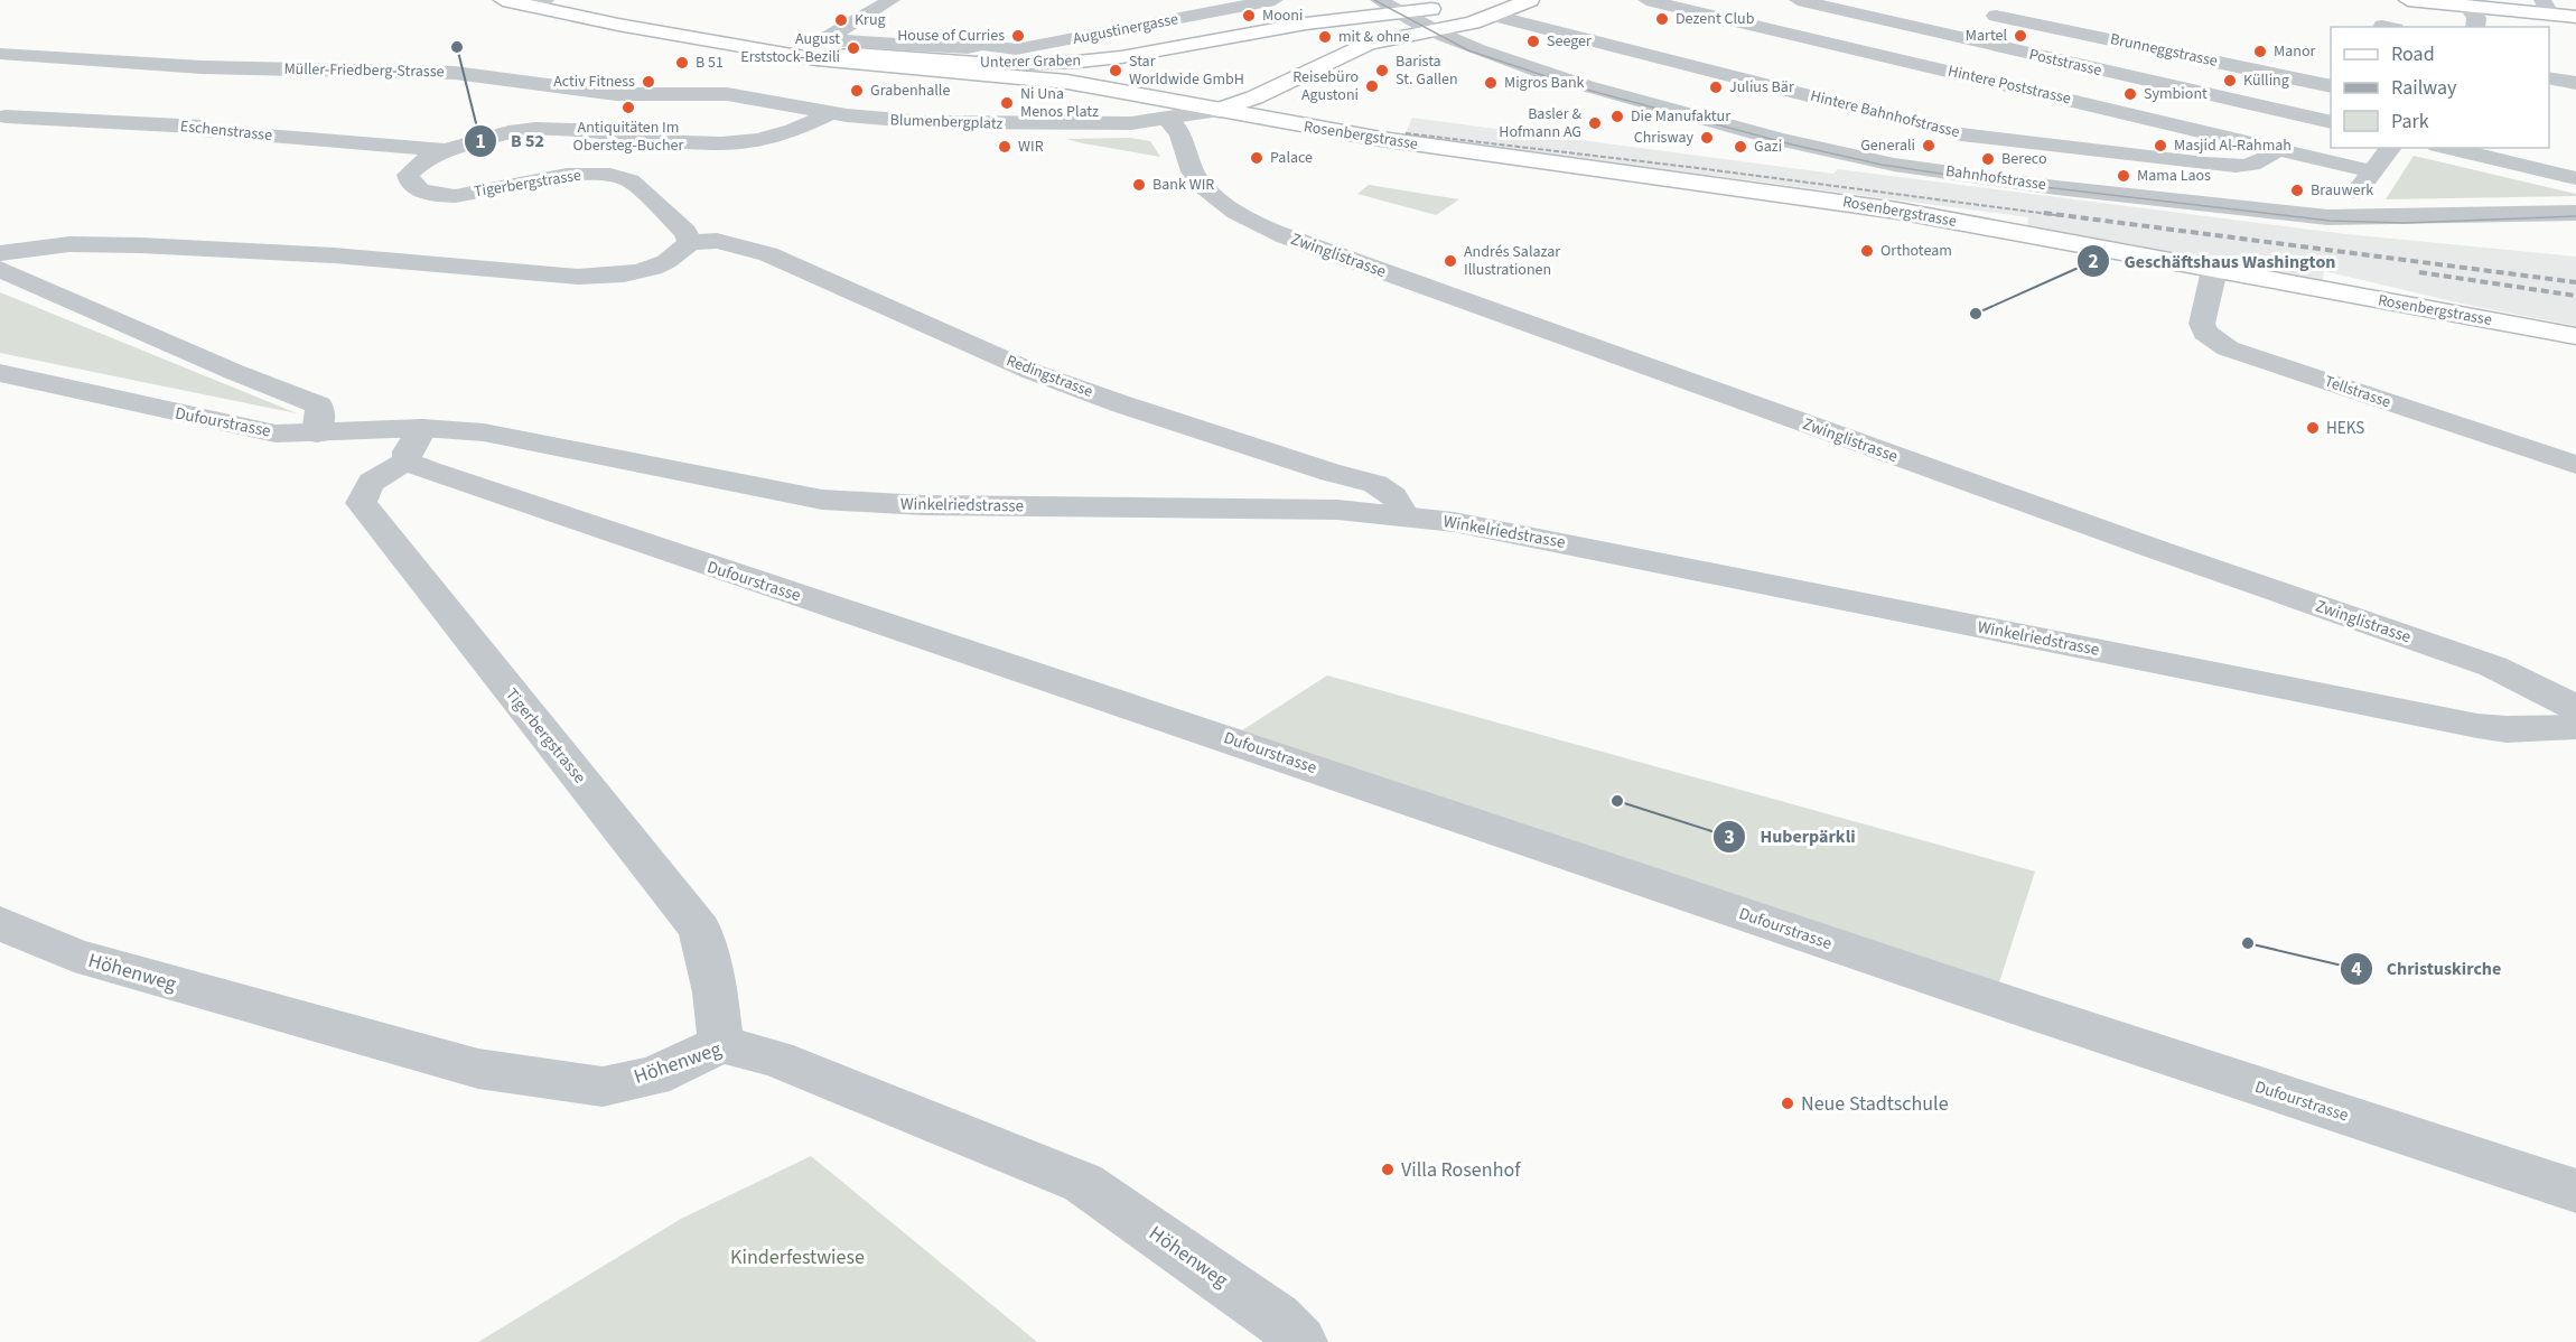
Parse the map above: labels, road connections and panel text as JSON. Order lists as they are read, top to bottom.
{
  "streets": {
    "main road": ["Unterer Graben", "Blumenbergplatz", "Rosenbergstrasse"],
    "street": [
      "Augustinergasse",
      "Brunneggstrasse",
      "Poststrasse",
      "Müller-Friedberg-Strasse",
      "Hintere Poststrasse",
      "Hintere Bahnhofstrasse",
      "Eschenstrasse",
      "Bahnhofstrasse",
      "Tigerbergstrasse",
      "Zwinglistrasse",
      "Redingstrasse",
      "Tellstrasse",
      "Dufourstrasse",
      "Winkelriedstrasse",
      "Höhenweg"
    ]
  },
  "crossings": [
    ["Augustinergasse", "Unterer Graben"],
    ["Unterer Graben", "Blumenbergplatz"],
    ["Unterer Graben", "Rosenbergstrasse"],
    ["Müller-Friedberg-Strasse", "Blumenbergplatz"],
    ["Hintere Poststrasse", "Hintere Bahnhofstrasse"],
    ["Blumenbergplatz", "Rosenbergstrasse"],
    ["Blumenbergplatz", "Bahnhofstrasse"],
    ["Blumenbergplatz", "Tigerbergstrasse"],
    ["Blumenbergplatz", "Zwinglistrasse"],
    ["Eschenstrasse", "Tigerbergstrasse"],
    ["Rosenbergstrasse", "Tellstrasse"],
    ["Tigerbergstrasse", "Redingstrasse"],
    ["Tigerbergstrasse", "Dufourstrasse"],
    ["Tigerbergstrasse", "Winkelriedstrasse"],
    ["Tigerbergstrasse", "Höhenweg"],
    ["Redingstrasse", "Winkelriedstrasse"],
    ["Dufourstrasse", "Winkelriedstrasse"]
  ],
  "parks": ["Kinderfestwiese"],
  "places": [
    "Mooni",
    "Dezent Club",
    "Krug",
    "House of Curries",
    "Martel",
    "mit & ohne",
    "Seeger",
    "B 52",
    "August Erststock-Bezili",
    "Manor",
    "B 51",
    "Star Worldwide GmbH",
    "Barista St. Gallen",
    "Külling",
    "Activ Fitness",
    "Migros Bank",
    "Reisebüro Agustoni",
    "Julius Bär",
    "Grabenhalle",
    "Symbiont",
    "Ni Una Menos Platz",
    "Antiquitäten Im Obersteg-Bucher",
    "Die Manufaktur",
    "Basler & Hofmann AG",
    "Chrisway",
    "Generali",
    "Masjid Al-Rahmah",
    "WIR",
    "Gazi",
    "Palace",
    "Bereco",
    "Mama Laos",
    "Bank WIR",
    "Brauwerk",
    "Orthoteam",
    "Andrés Salazar Illustrationen",
    "Geschäftshaus Washington",
    "HEKS",
    "Huberpärkli",
    "Christuskirche",
    "Neue Stadtschule",
    "Villa Rosenhof"
  ],
  "legend": ["Road", "Railway", "Park"]
}
